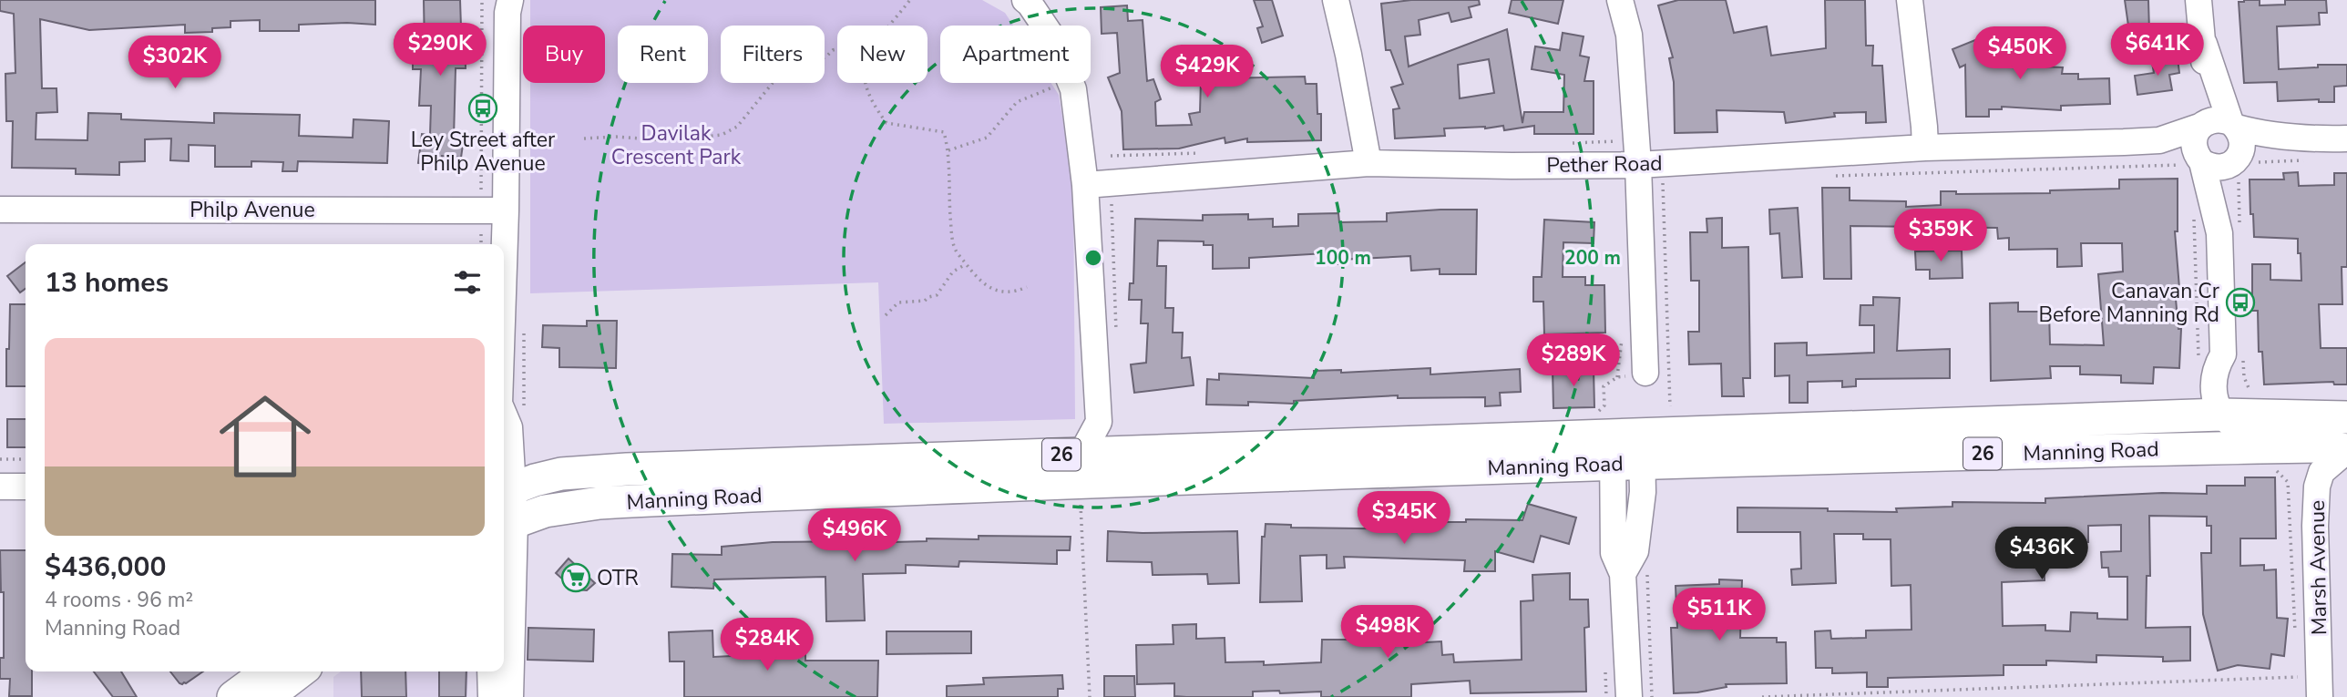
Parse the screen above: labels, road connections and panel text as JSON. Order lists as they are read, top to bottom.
{
  "streets": {
    "main road": ["Manning Road", "26"],
    "street": ["Pether Road", "Philp Avenue", "Marsh Avenue"]
  },
  "crossings": [
    ["Manning Road", "Marsh Avenue"]
  ],
  "parks": ["Davilak Crescent Park"],
  "places": {
    "bus stop": ["Ley Street after Philp Avenue", "Canavan Cr Before Manning Rd"],
    "supermarket": ["OTR"]
  },
  "page": {
    "price": [
      "$290K",
      "$641K",
      "$450K",
      "$302K",
      "$429K",
      "$359K",
      "$289K",
      "$345K",
      "$496K",
      "$436K",
      "$511K",
      "$498K",
      "$284K"
    ],
    "chip": [
      "Buy",
      "Rent",
      "Filters",
      "New",
      "Apartment"
    ],
    "heading": "13 homes",
    "list": [
      {
        "name": "$436,000",
        "note": "4 rooms · 96 m² · Manning Road"
      }
    ]
  },
  "rings": ["100 m", "200 m"]
}
